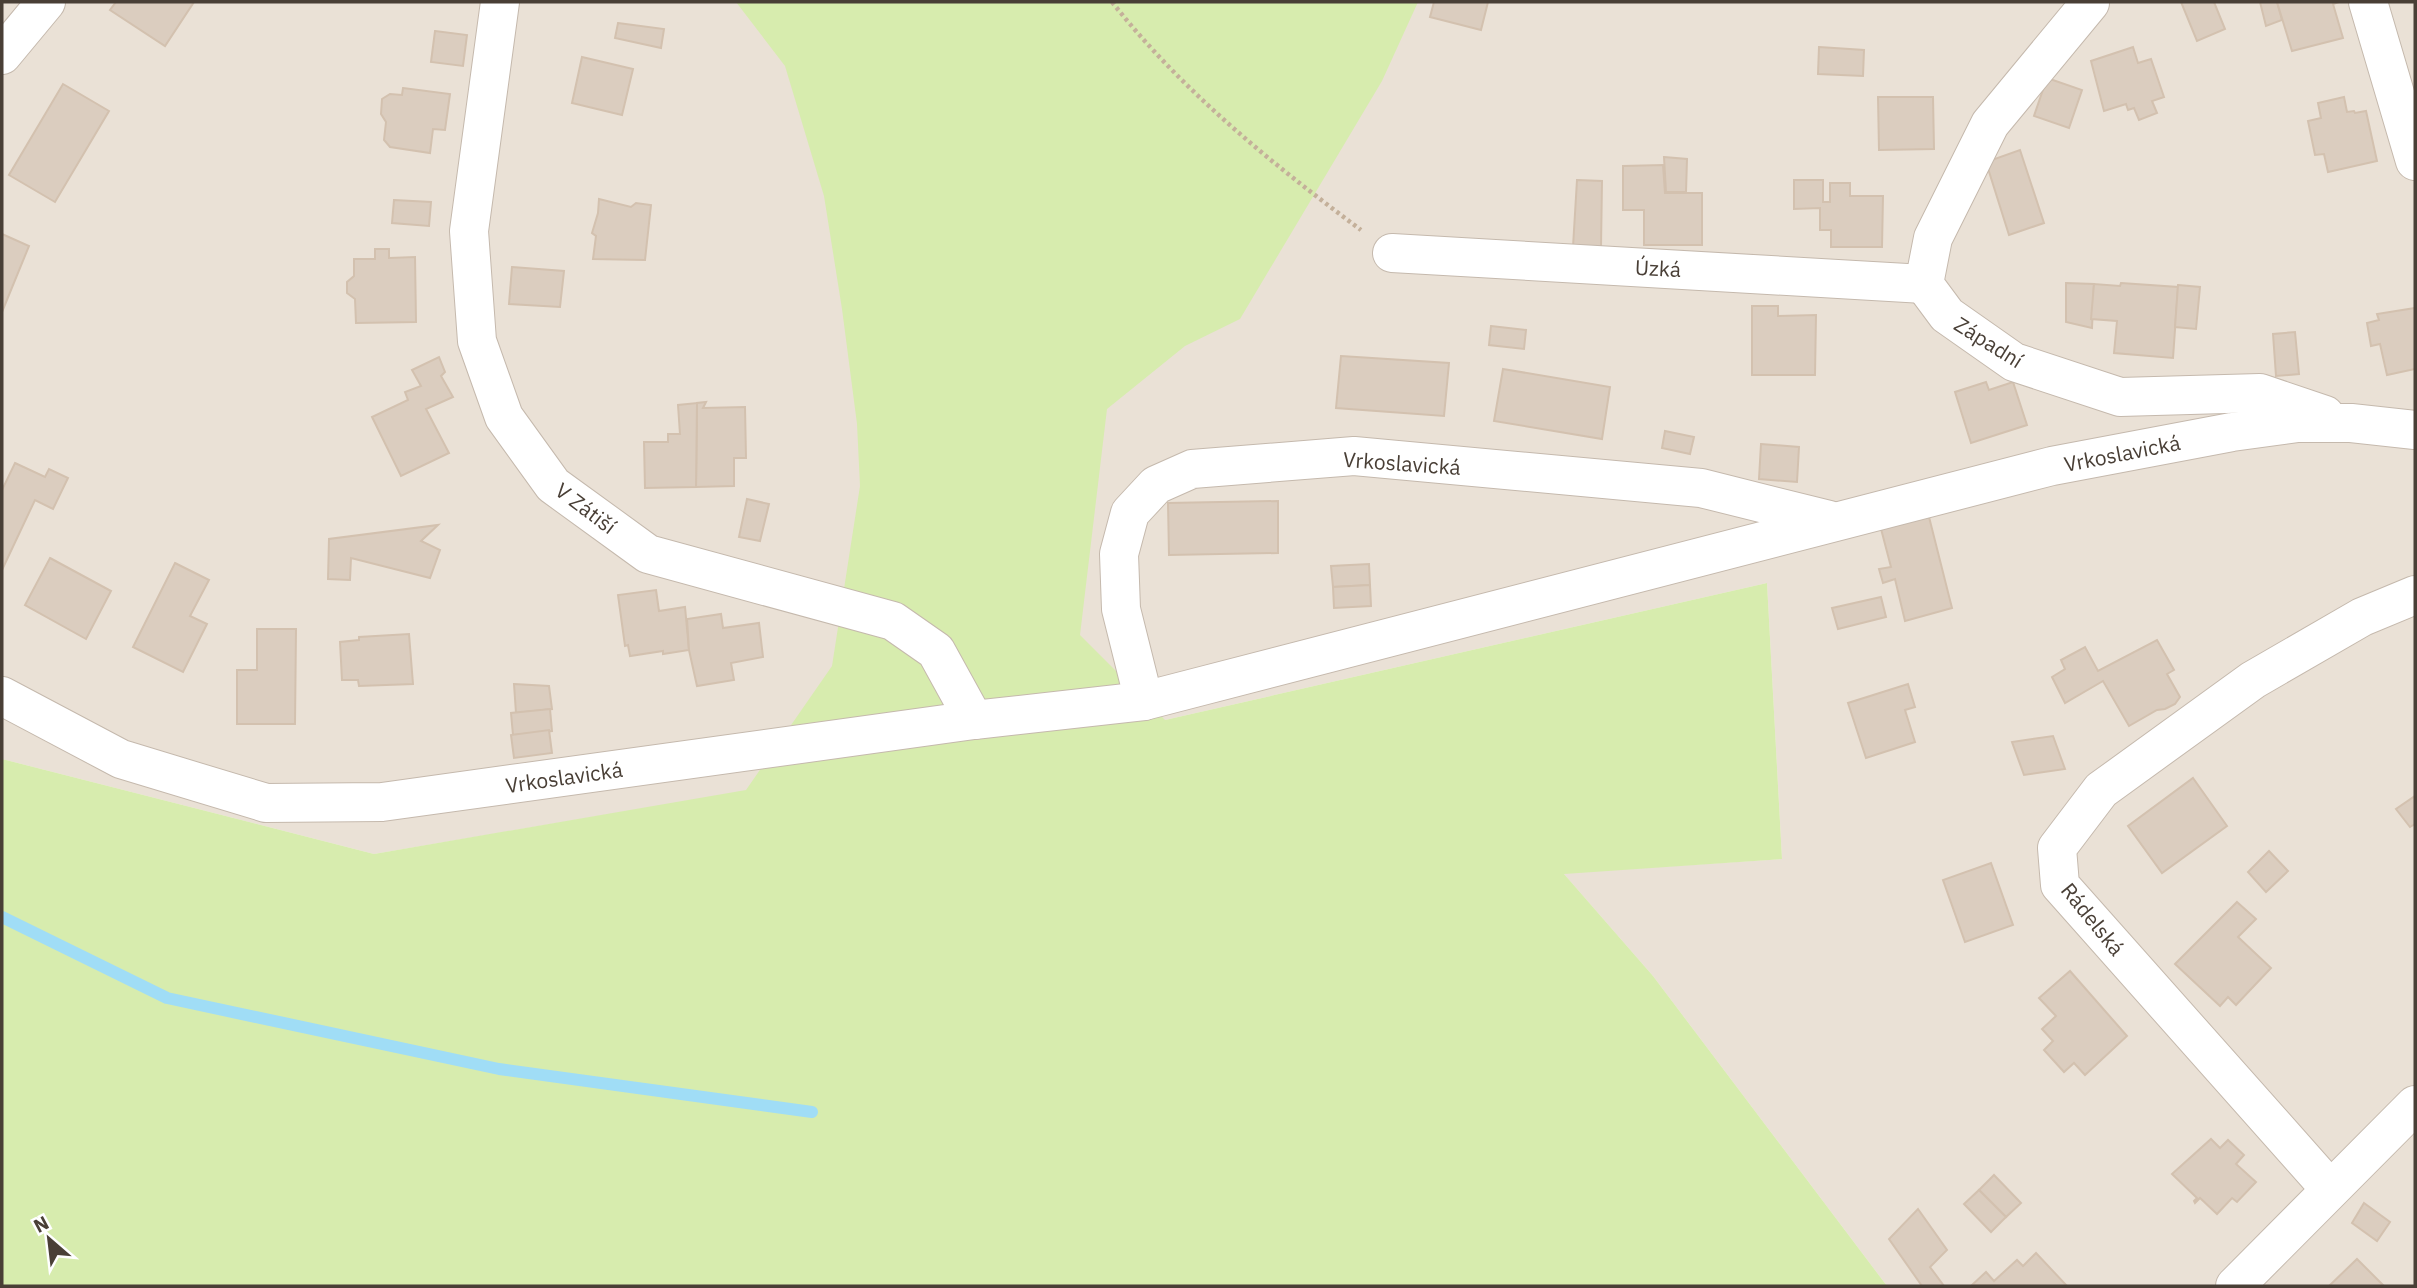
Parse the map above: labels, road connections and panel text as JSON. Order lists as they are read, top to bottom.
{
  "streets": {
    "street": [
      "Úzká",
      "Západní",
      "Vrkoslavická",
      "V Zátiší",
      "Rádelská"
    ]
  },
  "crossings": [
    ["Úzká", "Západní"],
    ["Západní", "Vrkoslavická"],
    ["Vrkoslavická", "V Zátiší"]
  ],
  "north": "top left"
}
